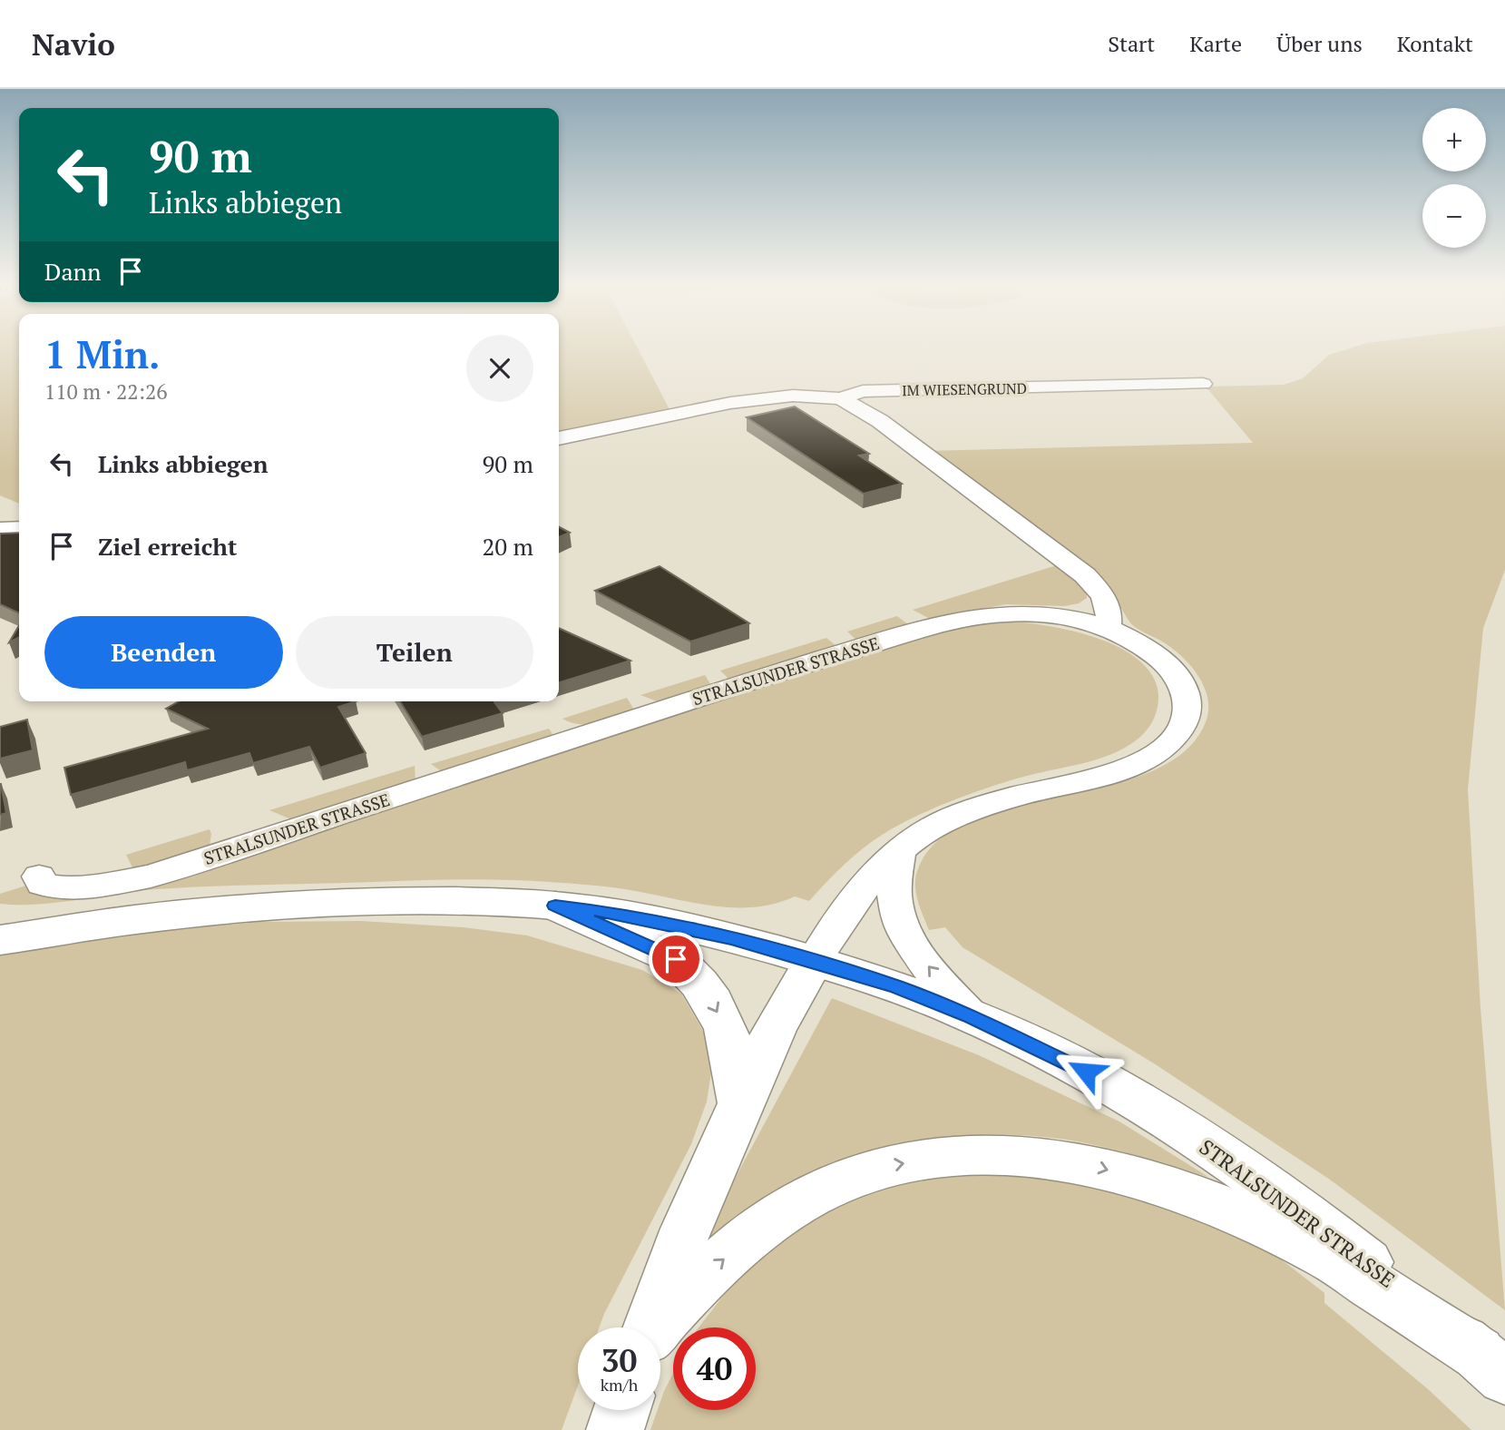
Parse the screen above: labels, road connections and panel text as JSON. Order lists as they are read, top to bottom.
{
  "streets": {
    "main road": ["STRALSUNDER STRASSE"],
    "street": ["IM WIESENGRUND"]
  },
  "crossings": [
    ["IM WIESENGRUND", "STRALSUNDER STRASSE"]
  ],
  "page": {
    "header": "Navio",
    "nav": [
      "Start",
      "Karte",
      "Über uns",
      "Kontakt"
    ],
    "map_buttons": ["+", "−"],
    "turn": ["90 m", "Links abbiegen"],
    "then": "Dann",
    "heading": ["1 Min.", "110 m · 22:26"],
    "list": [
      {
        "name": "Links abbiegen",
        "value": "90 m"
      },
      {
        "name": "Ziel erreicht",
        "value": "20 m"
      }
    ],
    "buttons": ["Beenden", "Teilen"],
    "speed": "30 km/h",
    "limit": "40"
  }
}
